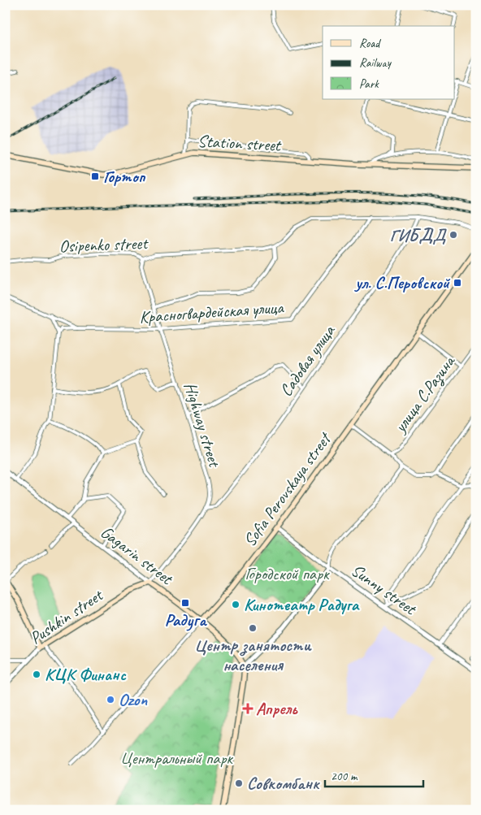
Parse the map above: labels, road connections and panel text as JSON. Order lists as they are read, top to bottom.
{
  "streets": {
    "main road": [
      "Station street",
      "Sofia Perovskaya street",
      "Gagarin street",
      "Pushkin street"
    ],
    "street": [
      "Osipenko street",
      "Красногвардейская улица",
      "Садовая улица",
      "улица С.Разина",
      "Highway street",
      "Sunny street"
    ]
  },
  "crossings": [
    ["Osipenko street", "Highway street"],
    ["Красногвардейская улица", "Highway street"],
    ["Садовая улица", "Highway street"],
    ["Highway street", "Gagarin street"],
    ["Highway street", "Pushkin street"],
    ["Sofia Perovskaya street", "Gagarin street"],
    ["Sofia Perovskaya street", "Sunny street"],
    ["Gagarin street", "Pushkin street"]
  ],
  "parks": ["Городской парк", "Центральный парк"],
  "places": {
    "transit": ["Гортоп", "ул. С.Перовской", "Радуга"],
    "other": [
      "ГИБДД",
      "Кинотеатр Радуга",
      "Центр занятости населения",
      "КЦК Финанс",
      "Ozon",
      "Совкомбанк"
    ],
    "health": ["Апрель"]
  },
  "legend": ["Road", "Railway", "Park"],
  "scale_bar": "200 m"
}
